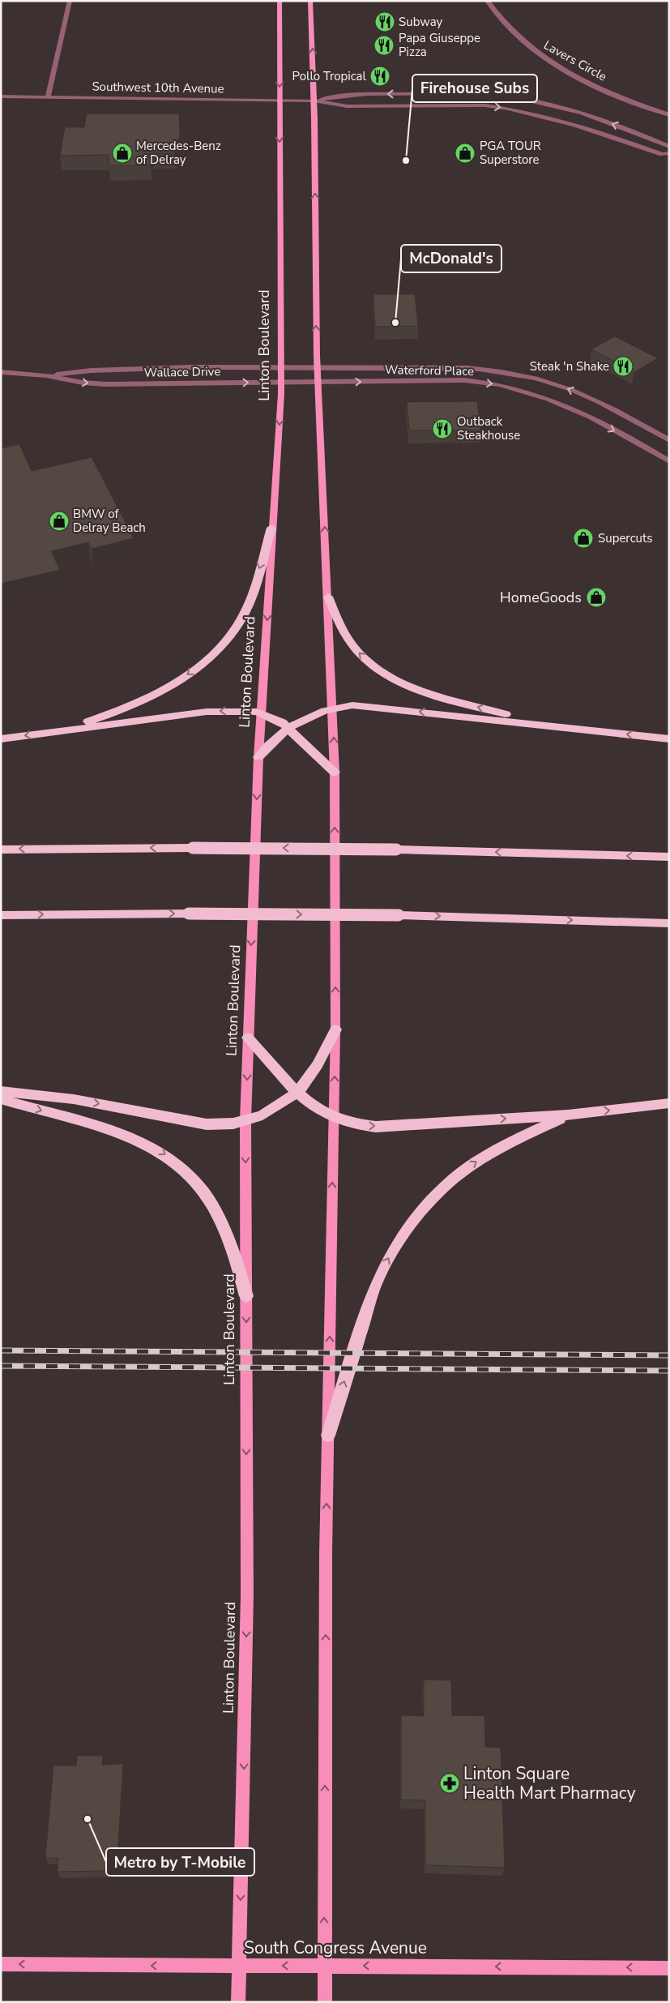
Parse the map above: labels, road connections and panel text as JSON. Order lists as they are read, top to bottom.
{
  "streets": {
    "main road": ["Linton Boulevard", "South Congress Avenue"],
    "street": [
      "Lavers Circle",
      "Southwest 10th Avenue",
      "Waterford Place",
      "Wallace Drive"
    ]
  },
  "crossings": [
    ["Southwest 10th Avenue", "Linton Boulevard"],
    ["Linton Boulevard", "Wallace Drive"],
    ["Linton Boulevard", "South Congress Avenue"],
    ["Waterford Place", "Wallace Drive"]
  ],
  "one_way": ["South Congress Avenue"],
  "places": {
    "restaurant": [
      "Subway",
      "Papa Giuseppe Pizza",
      "Pollo Tropical",
      "Steak 'n Shake",
      "Outback Steakhouse"
    ],
    "shop": [
      "Mercedes-Benz of Delray",
      "PGA TOUR Superstore",
      "BMW of Delray Beach",
      "Supercuts",
      "HomeGoods"
    ],
    "other": ["Firehouse Subs", "McDonald's", "Metro by T-Mobile"],
    "pharmacy": ["Linton Square Health Mart Pharmacy"]
  }
}
